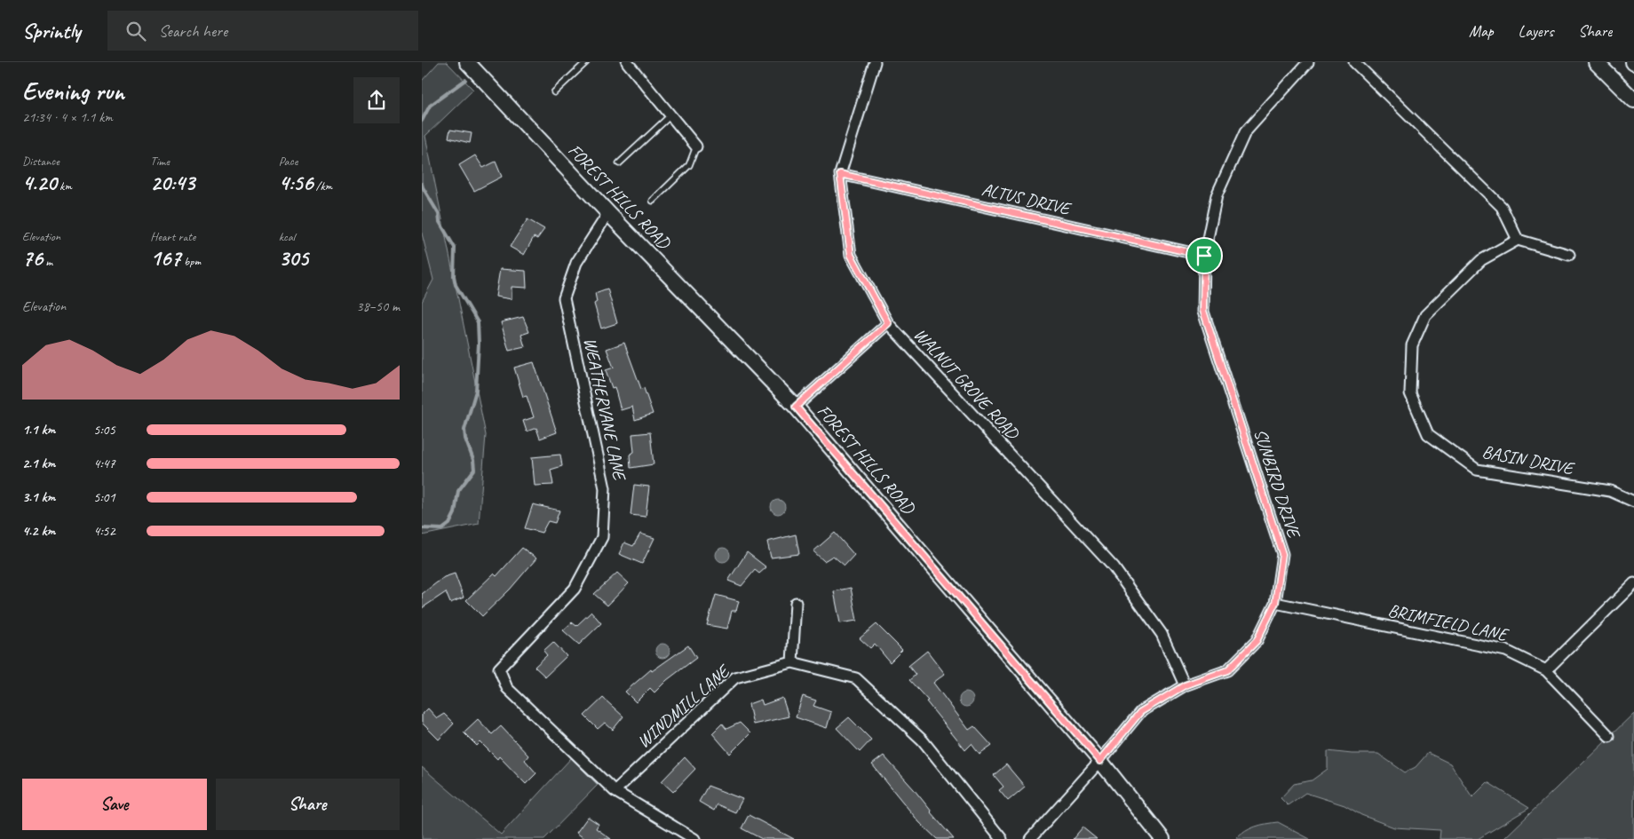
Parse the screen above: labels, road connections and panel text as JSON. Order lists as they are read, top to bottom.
{
  "streets": {
    "street": [
      "FOREST HILLS ROAD",
      "ALTUS DRIVE",
      "WALNUT GROVE ROAD",
      "WEATHERVANE LANE",
      "BASIN DRIVE",
      "SUNBIRD DRIVE",
      "BRIMFIELD LANE",
      "WINDMILL LANE"
    ]
  },
  "crossings": [
    ["FOREST HILLS ROAD", "WEATHERVANE LANE"],
    ["FOREST HILLS ROAD", "SUNBIRD DRIVE"],
    ["ALTUS DRIVE", "WALNUT GROVE ROAD"],
    ["ALTUS DRIVE", "SUNBIRD DRIVE"],
    ["WALNUT GROVE ROAD", "SUNBIRD DRIVE"],
    ["WEATHERVANE LANE", "WINDMILL LANE"],
    ["SUNBIRD DRIVE", "BRIMFIELD LANE"]
  ],
  "page": {
    "header": "Sprintly",
    "search": "Search here",
    "nav": ["Map", "Layers", "Share"],
    "heading": ["Evening run", "21:34 · 4 × 1.1 km"],
    "stats": [
      ["Distance", "4.20 km"],
      ["Time", "20:43"],
      ["Pace", "4:56 /km"],
      ["Elevation", "76 m"],
      ["Heart rate", "167 bpm"],
      ["kcal", "305"]
    ],
    "chart": ["Elevation", "38–50 m"],
    "list": [
      {
        "name": "1.1 km",
        "note": "5:05"
      },
      {
        "name": "2.1 km",
        "note": "4:47"
      },
      {
        "name": "3.1 km",
        "note": "5:01"
      },
      {
        "name": "4.2 km",
        "note": "4:52"
      }
    ],
    "buttons": ["Save", "Share"]
  }
}
